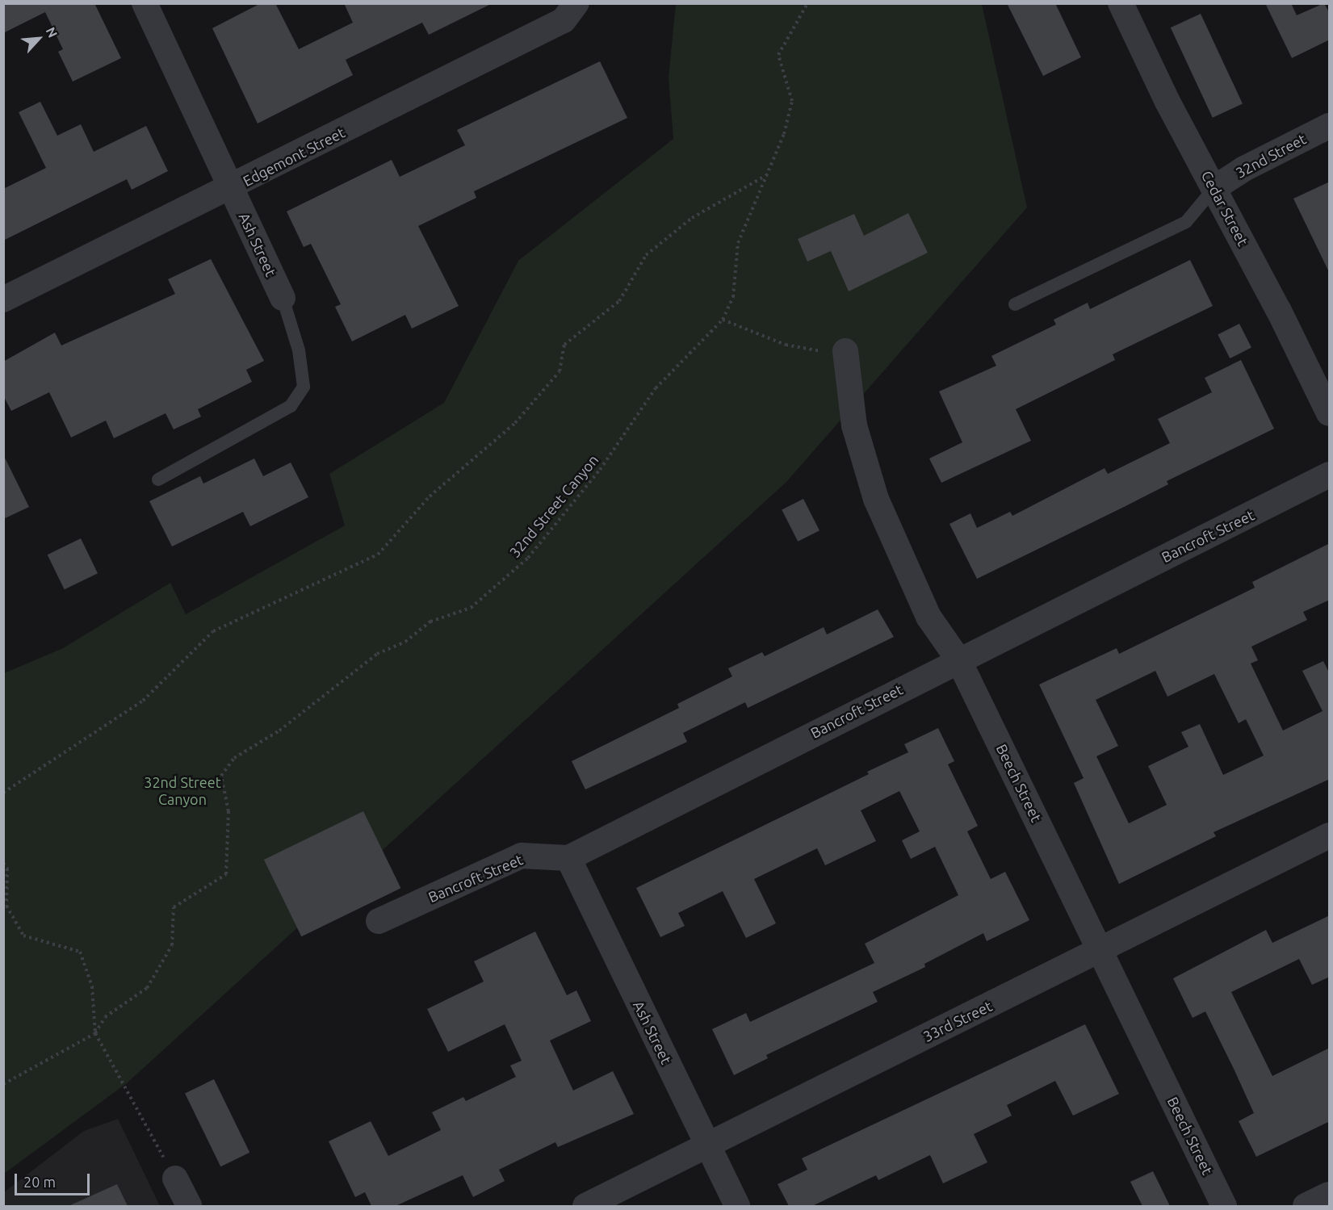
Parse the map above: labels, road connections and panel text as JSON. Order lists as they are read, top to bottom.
{
  "streets": {
    "street": [
      "32nd Street",
      "Edgemont Street",
      "Cedar Street",
      "Ash Street",
      "Bancroft Street",
      "Beech Street",
      "33rd Street"
    ],
    "path": ["32nd Street Canyon"]
  },
  "crossings": [
    ["32nd Street", "Cedar Street"],
    ["Edgemont Street", "Ash Street"],
    ["Ash Street", "Bancroft Street"],
    ["Ash Street", "33rd Street"],
    ["Bancroft Street", "Beech Street"],
    ["Beech Street", "33rd Street"]
  ],
  "parks": ["32nd Street Canyon"],
  "scale_bar": "20 m",
  "north": "top right"
}
